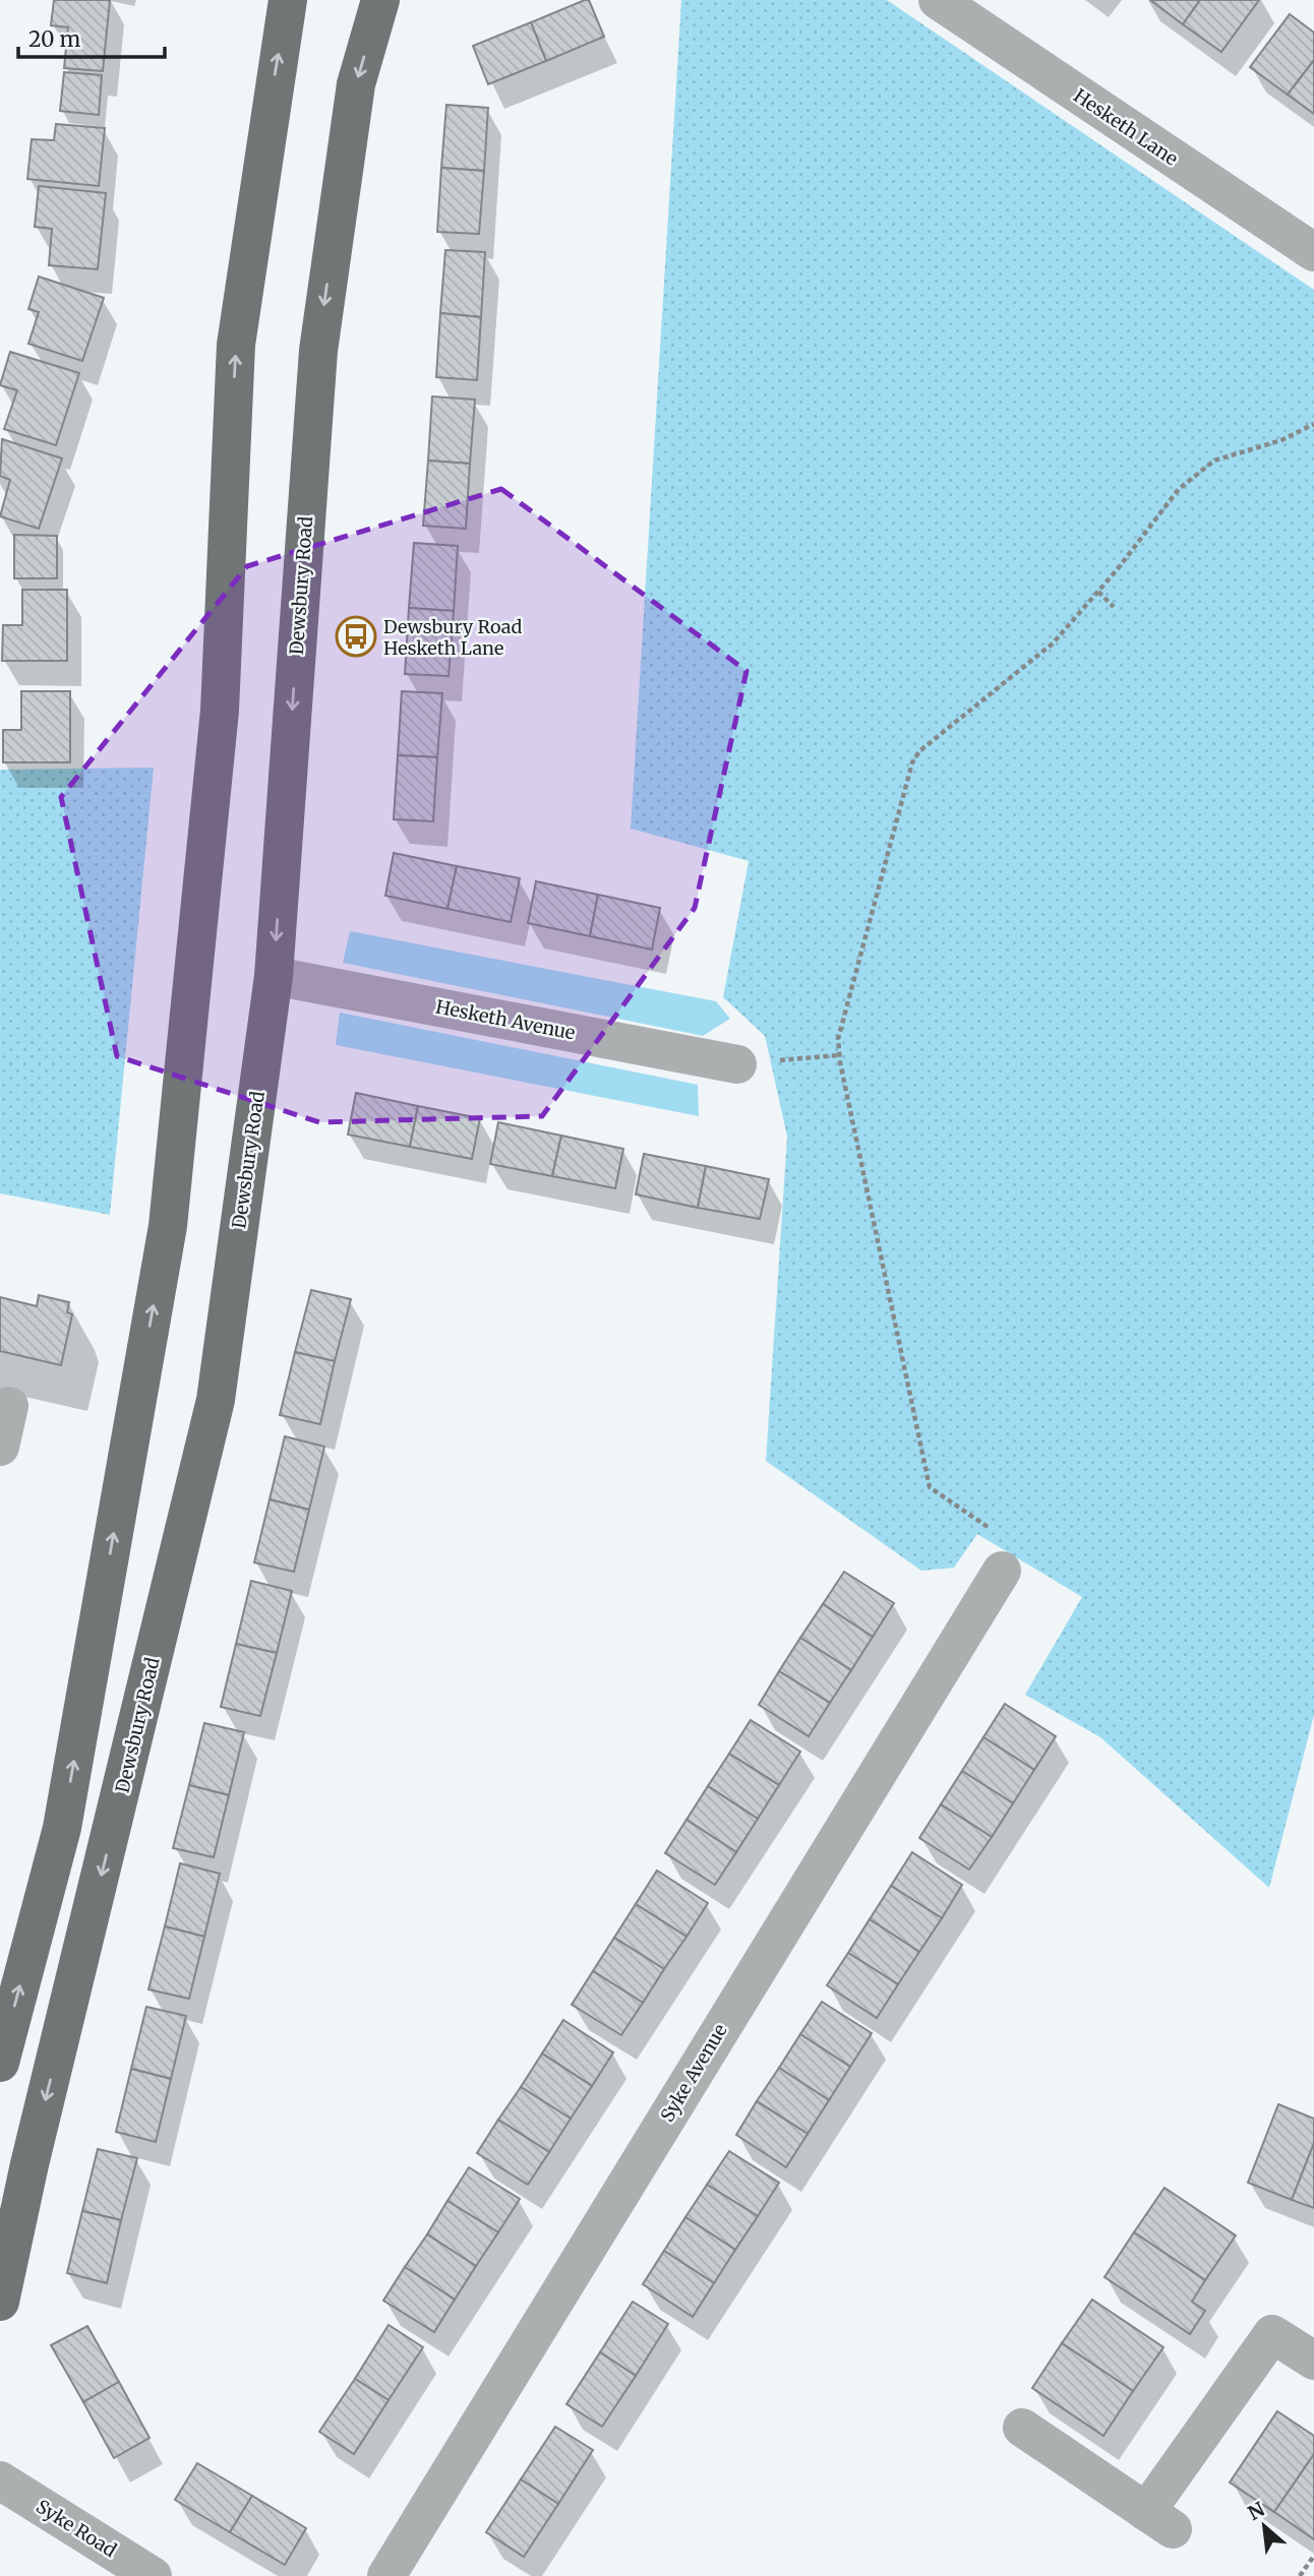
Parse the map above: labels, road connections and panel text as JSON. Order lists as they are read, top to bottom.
{
  "streets": {
    "main road": ["Dewsbury Road"],
    "street": [
      "Hesketh Lane",
      "Hesketh Avenue",
      "Syke Avenue",
      "Syke Road"
    ]
  },
  "crossings": [
    ["Dewsbury Road", "Hesketh Avenue"]
  ],
  "places": {
    "bus stop": ["Dewsbury Road Hesketh Lane"]
  },
  "scale_bar": "20 m",
  "north": "top left"
}
